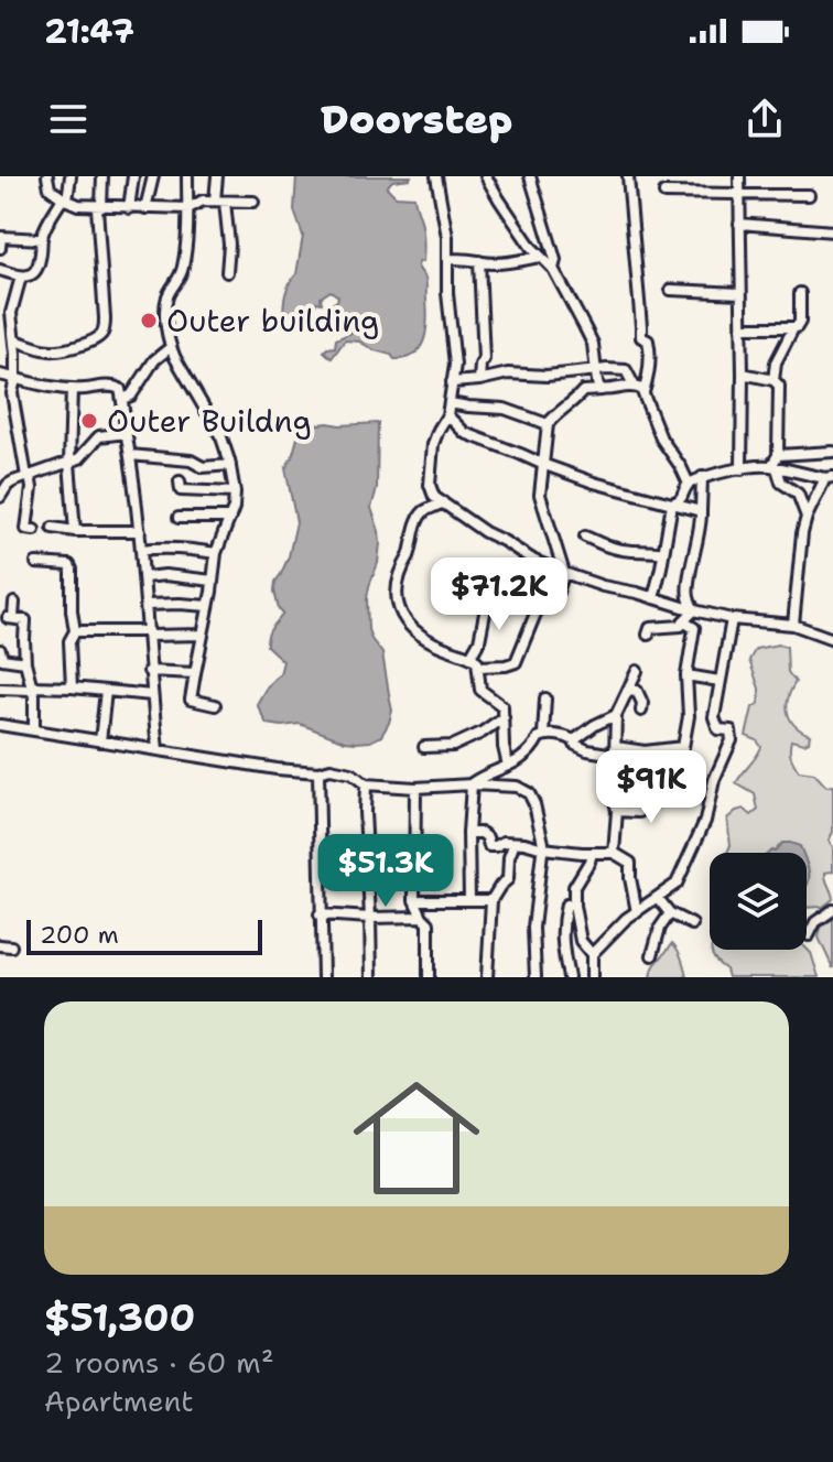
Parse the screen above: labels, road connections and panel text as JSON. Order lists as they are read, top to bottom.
{
  "places": ["Outer building", "Outer Buildng"],
  "scale_bar": "200 m",
  "page": {
    "status": "21:47",
    "header": "Doorstep",
    "price": ["$71.2K", "$91K", "$51.3K"],
    "scale": "200 m",
    "list": [
      {
        "name": "$51,300",
        "note": "2 rooms · 60 m² · Apartment"
      }
    ]
  }
}
